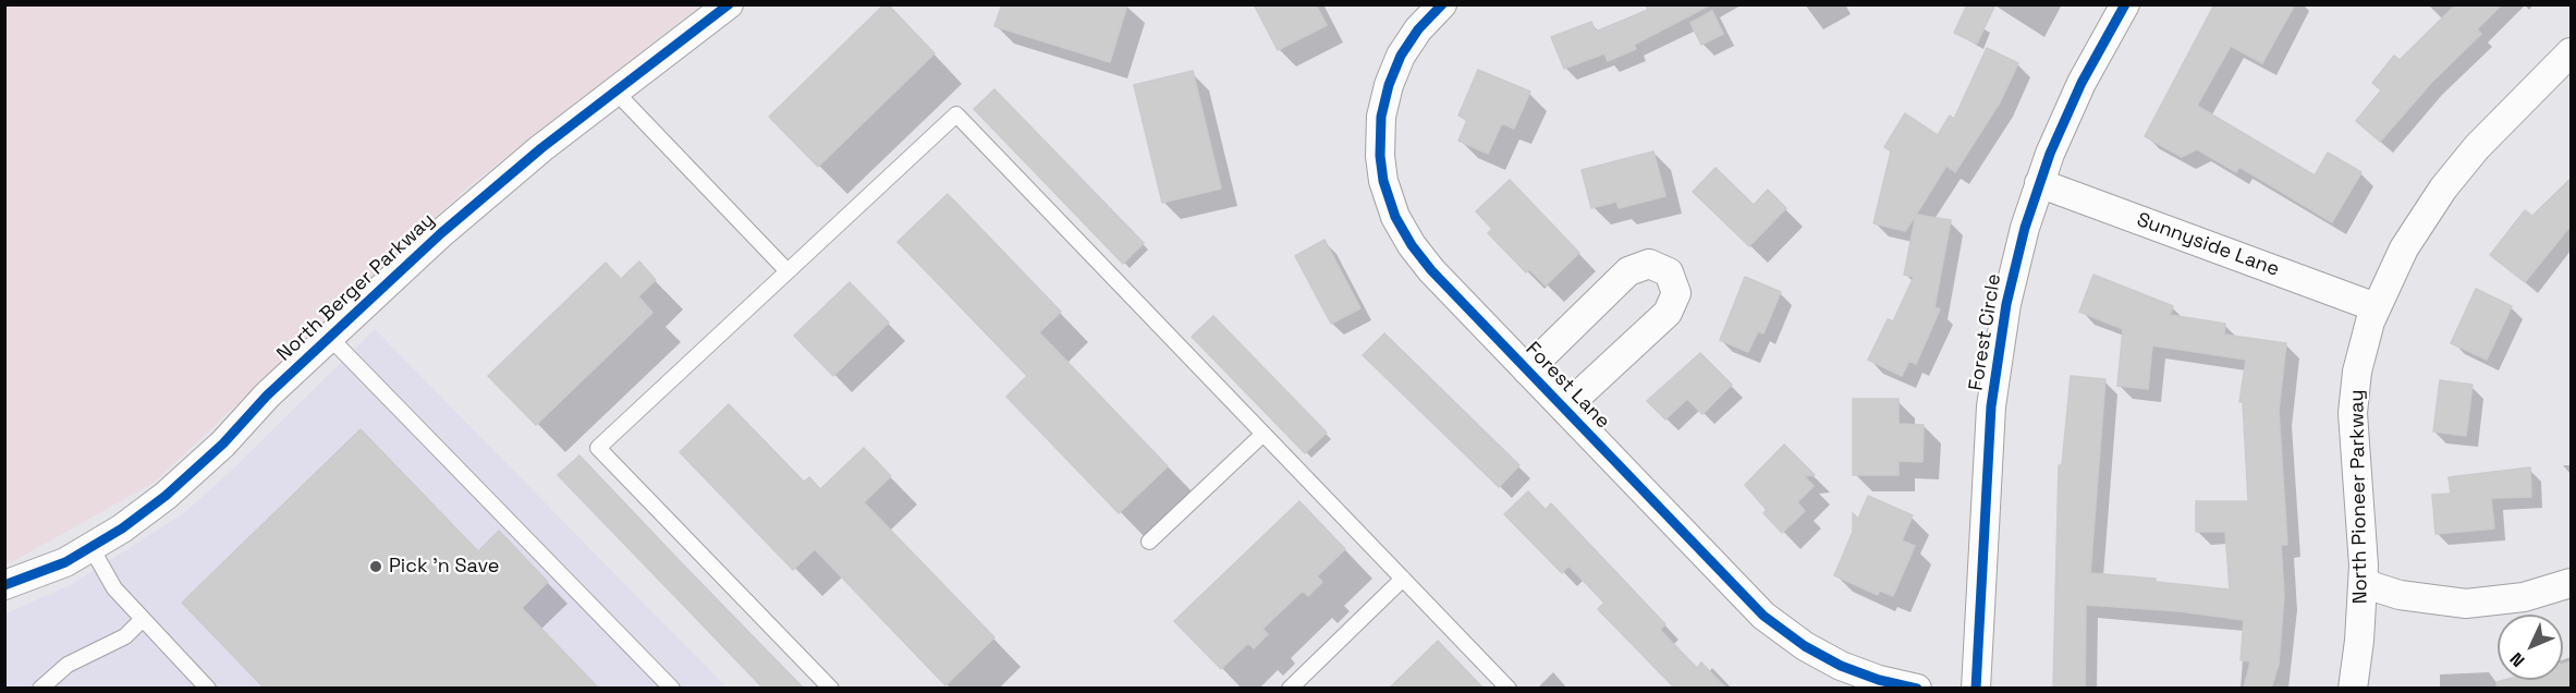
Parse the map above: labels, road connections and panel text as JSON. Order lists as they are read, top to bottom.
{
  "streets": {
    "street": [
      "Sunnyside Lane",
      "North Berger Parkway",
      "Forest Circle",
      "Forest Lane",
      "North Pioneer Parkway"
    ]
  },
  "crossings": [
    ["Sunnyside Lane", "Forest Circle"],
    ["Sunnyside Lane", "North Pioneer Parkway"]
  ],
  "places": ["Pick 'n Save"],
  "north": "bottom left"
}
